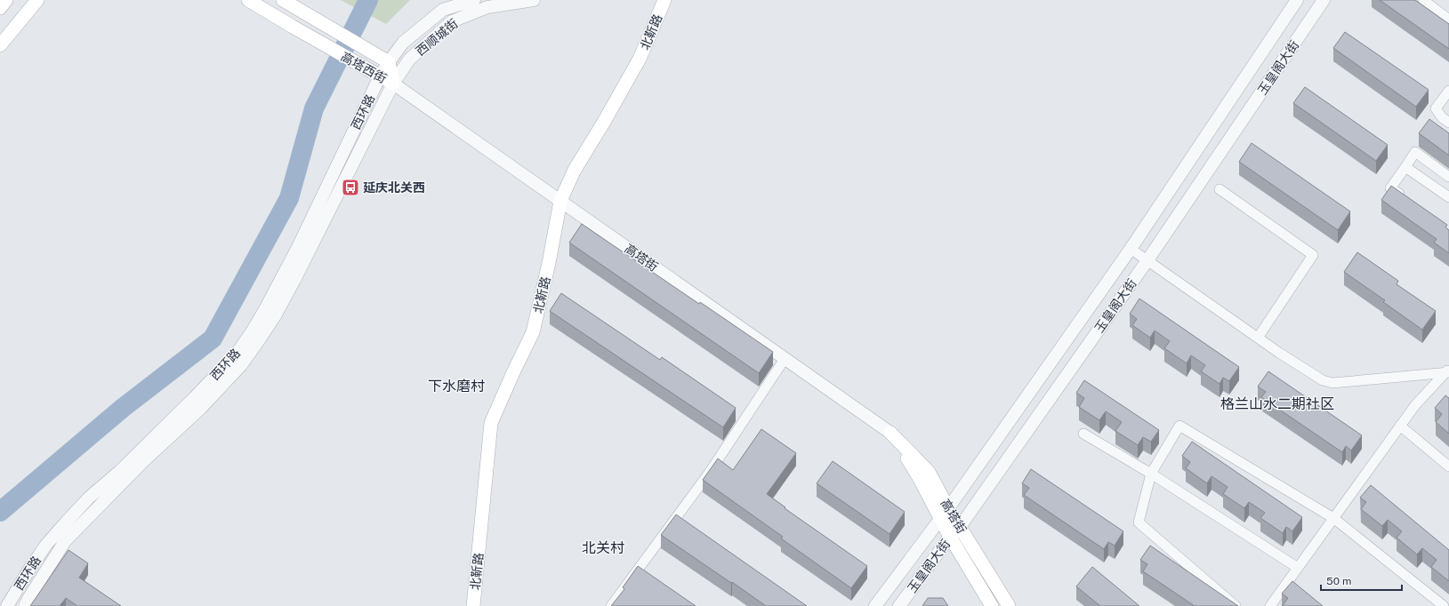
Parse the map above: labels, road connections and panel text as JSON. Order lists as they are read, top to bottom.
{
  "streets": {
    "main road": ["北靳路", "高塔西街", "高塔街"],
    "street": ["西顺城街", "玉皇阁大街", "西环路"]
  },
  "crossings": [
    ["北靳路", "高塔街"],
    ["西顺城街", "高塔西街"],
    ["西顺城街", "西环路"],
    ["西顺城街", "高塔街"],
    ["高塔西街", "西环路"],
    ["高塔西街", "高塔街"],
    ["玉皇阁大街", "高塔街"],
    ["西环路", "高塔街"]
  ],
  "districts": ["下水磨村", "格兰山水二期社区", "北关村"],
  "places": {
    "bus stop": ["延庆北关西"]
  },
  "scale_bar": "50 m"
}
